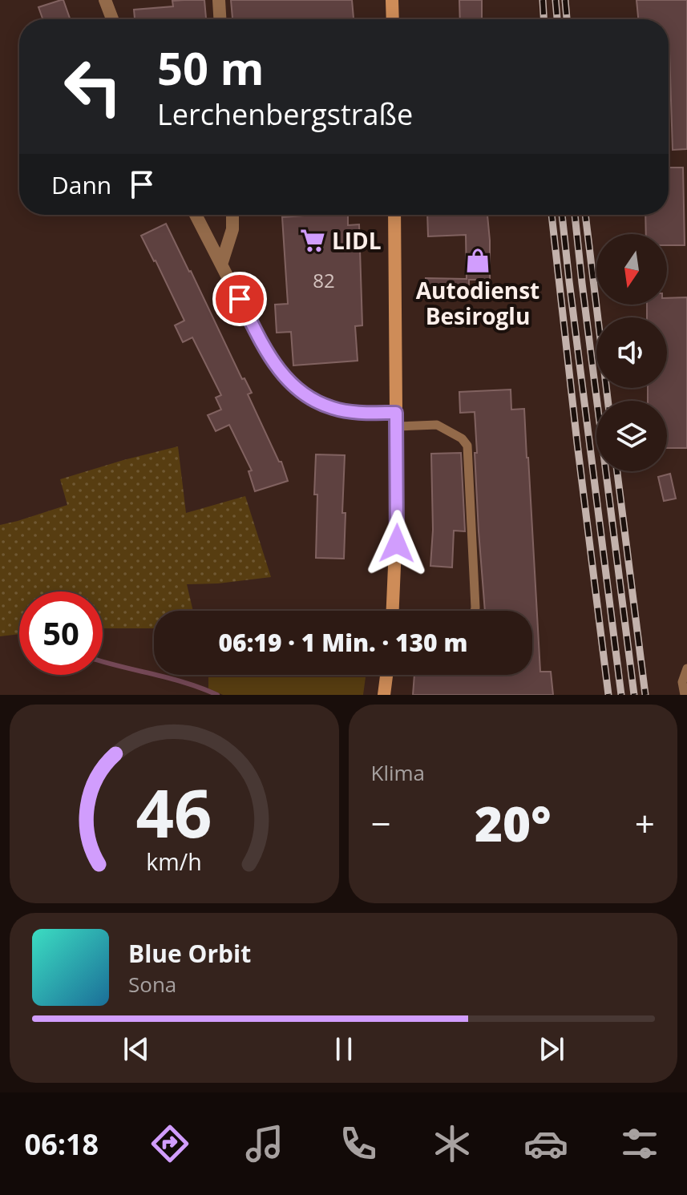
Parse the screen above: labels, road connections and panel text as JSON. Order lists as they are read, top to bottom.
{
  "places": {
    "supermarket": ["LIDL"],
    "shop": ["Autodienst Besiroglu"]
  },
  "house_numbers": ["82"],
  "north": "bottom",
  "page": {
    "turn": ["50 m", "Lerchenbergstraße"],
    "then": "Dann",
    "limit": "50",
    "trip": "06:19 · 1 Min. · 130 m",
    "tile": "Klima",
    "heat": ["−", "20°", "+"],
    "song": ["Blue Orbit", "Sona"],
    "tabs": "06:18",
    "gauge": ["46", "km/h"]
  }
}
